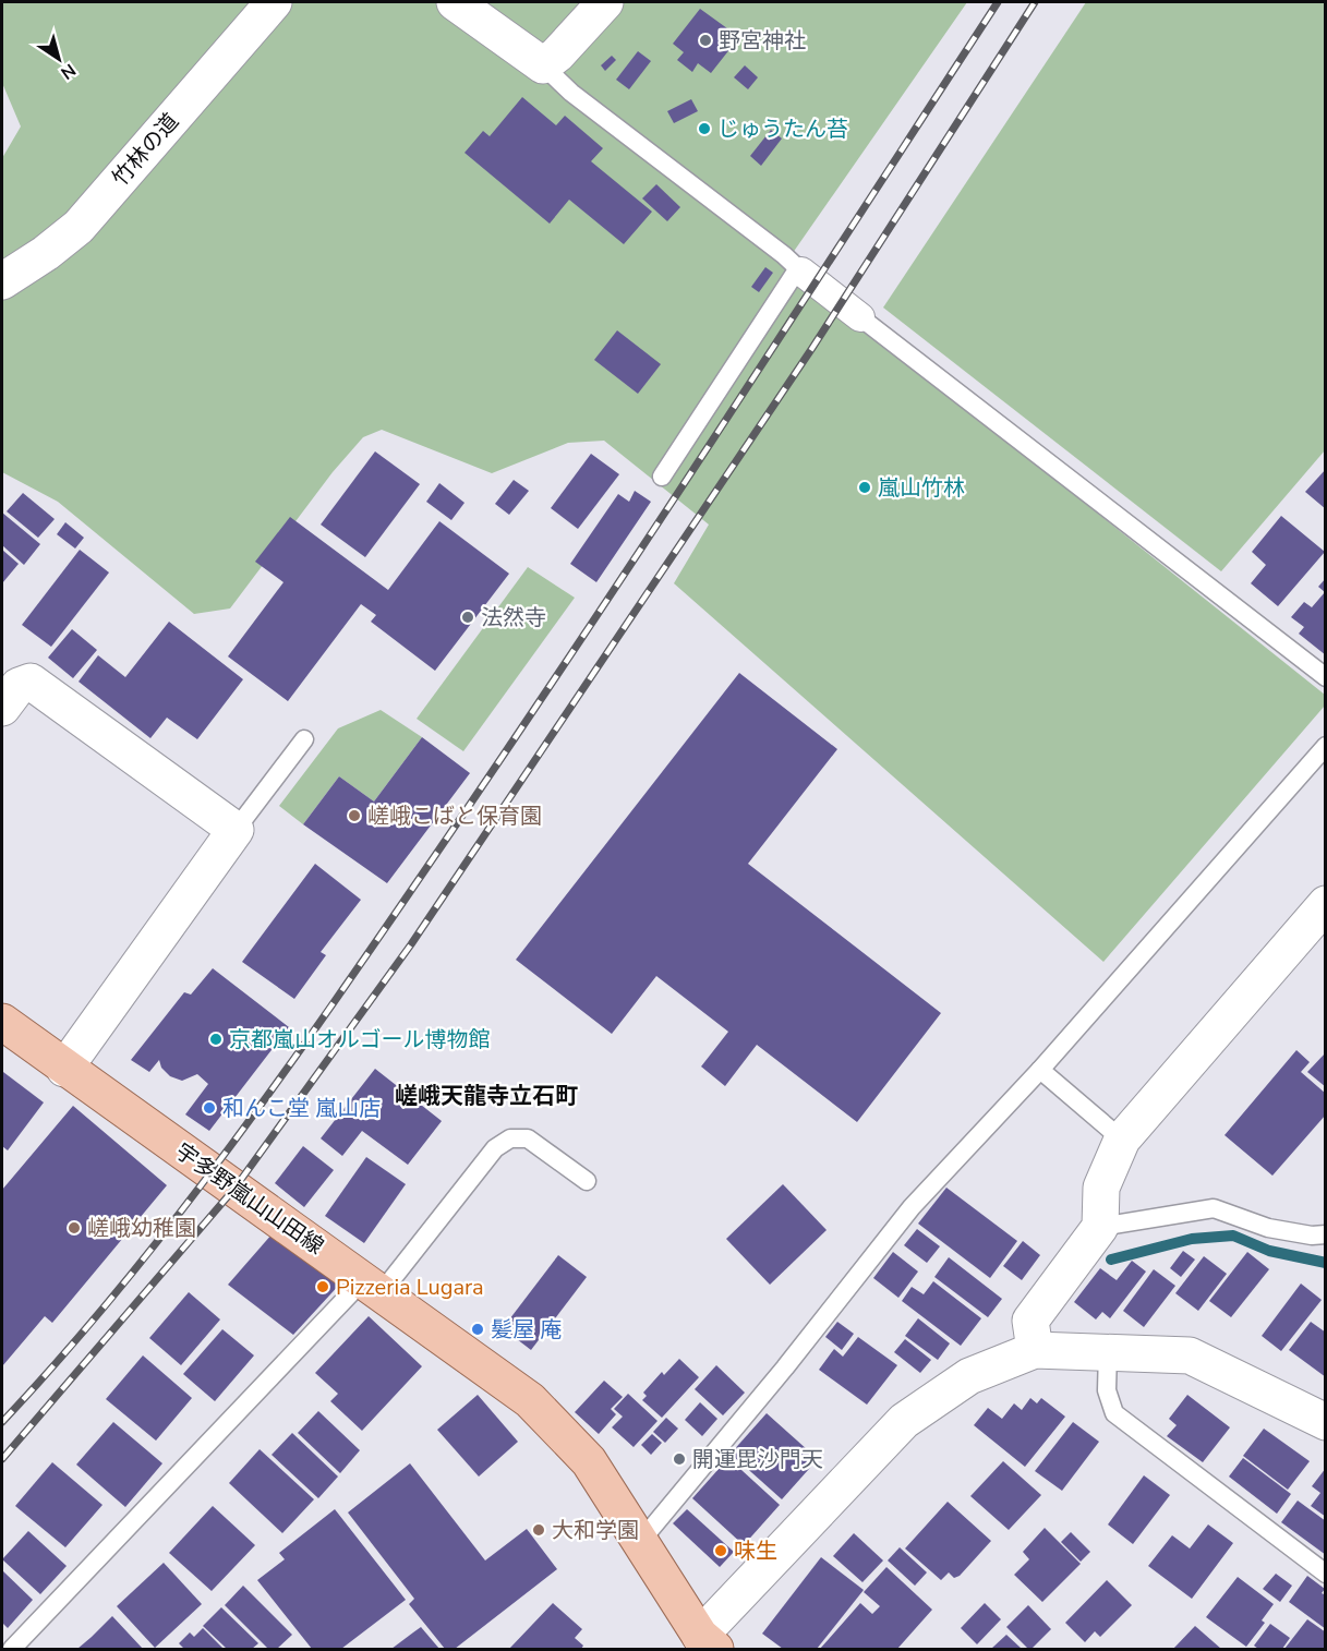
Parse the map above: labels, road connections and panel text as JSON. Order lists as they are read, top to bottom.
{
  "streets": {
    "main road": ["宇多野嵐山山田線"],
    "street": ["竹林の道"]
  },
  "districts": ["嵯峨天龍寺立石町"],
  "places": [
    "野宮神社",
    "じゅうたん苔",
    "嵐山竹林",
    "法然寺",
    "嵯峨こばと保育園",
    "京都嵐山オルゴール博物館",
    "和んこ堂 嵐山店",
    "嵯峨幼稚園",
    "Pizzeria Lugara",
    "髪屋 庵",
    "開運毘沙門天",
    "大和学園",
    "味生"
  ],
  "north": "bottom right"
}
